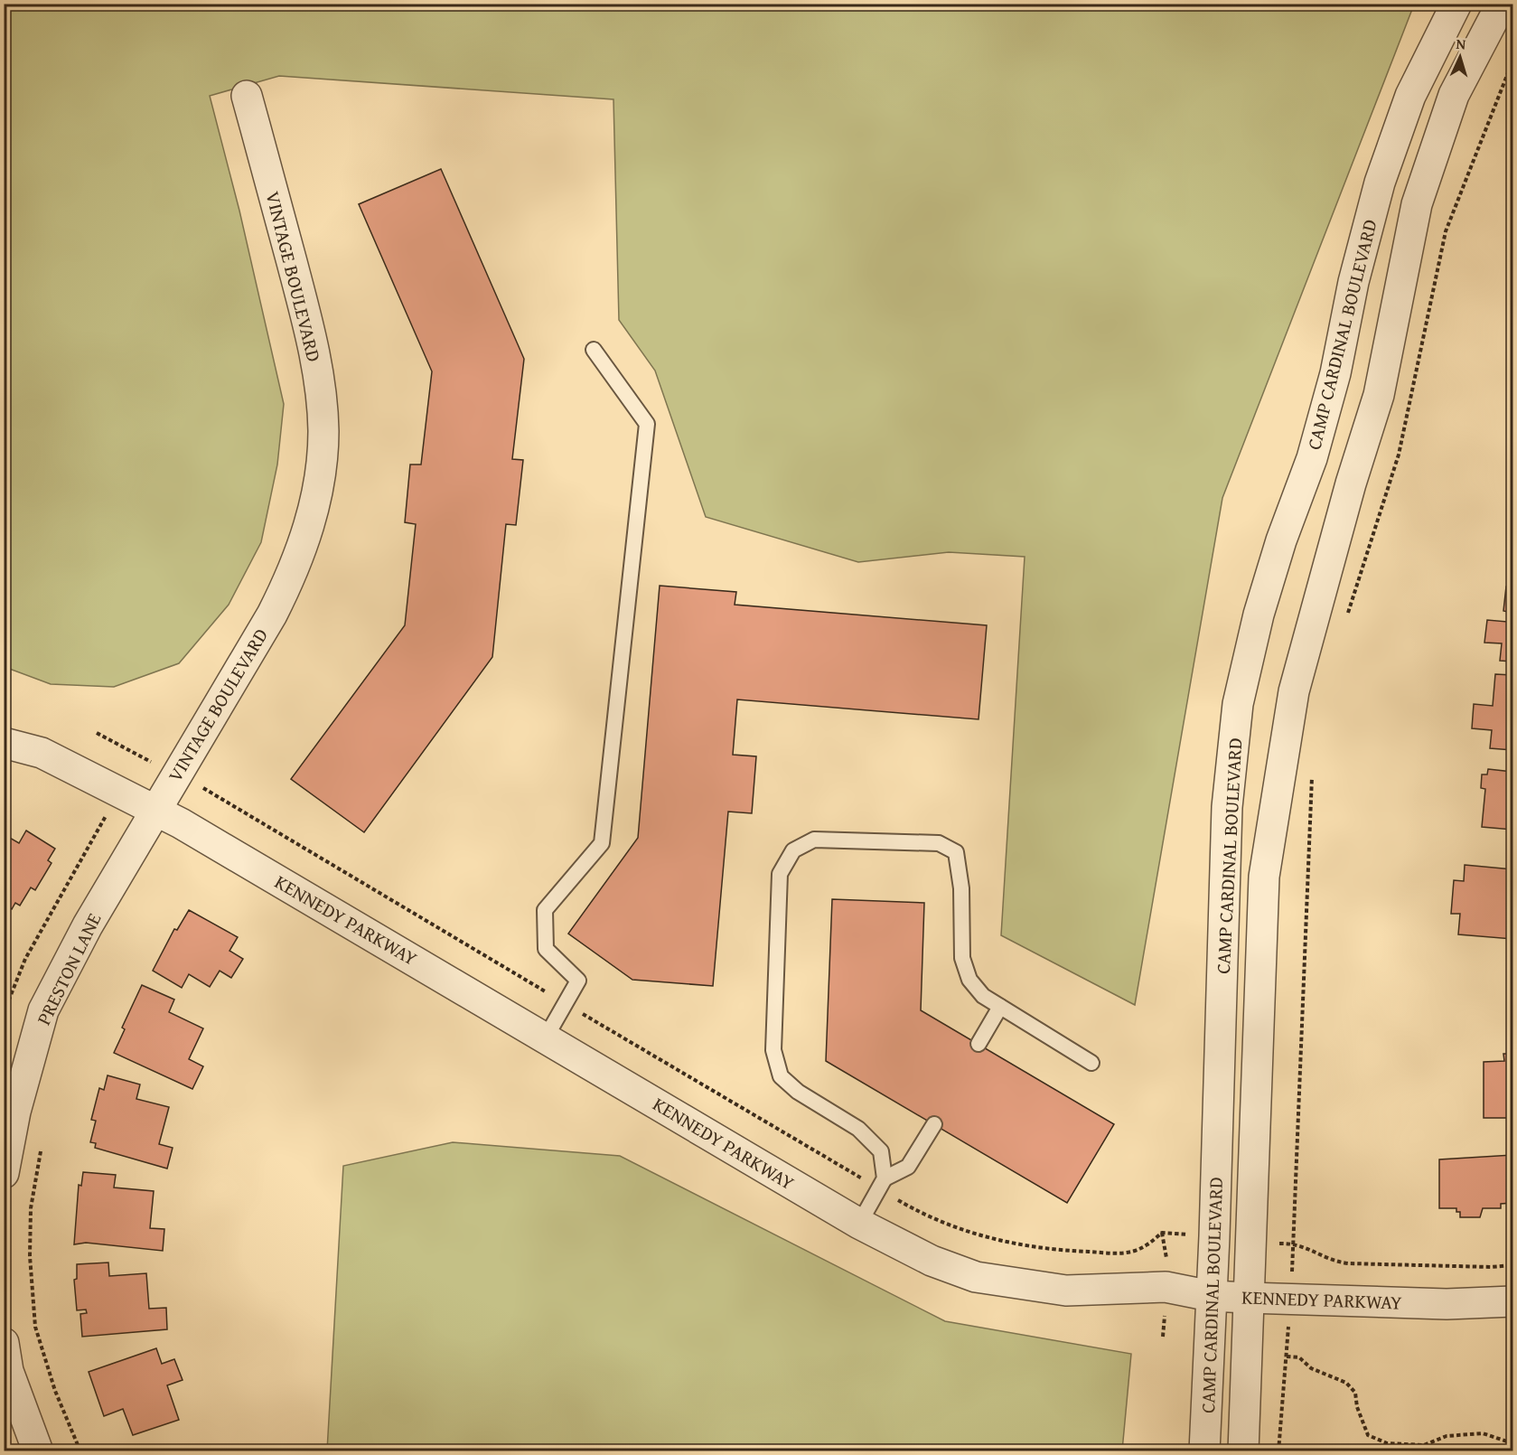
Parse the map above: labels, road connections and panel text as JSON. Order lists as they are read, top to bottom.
{
  "streets": {
    "street": [
      "VINTAGE BOULEVARD",
      "CAMP CARDINAL BOULEVARD",
      "KENNEDY PARKWAY",
      "PRESTON LANE"
    ]
  },
  "crossings": [
    ["VINTAGE BOULEVARD", "KENNEDY PARKWAY"],
    ["VINTAGE BOULEVARD", "PRESTON LANE"],
    ["CAMP CARDINAL BOULEVARD", "KENNEDY PARKWAY"],
    ["KENNEDY PARKWAY", "PRESTON LANE"]
  ],
  "north": "top"
}
